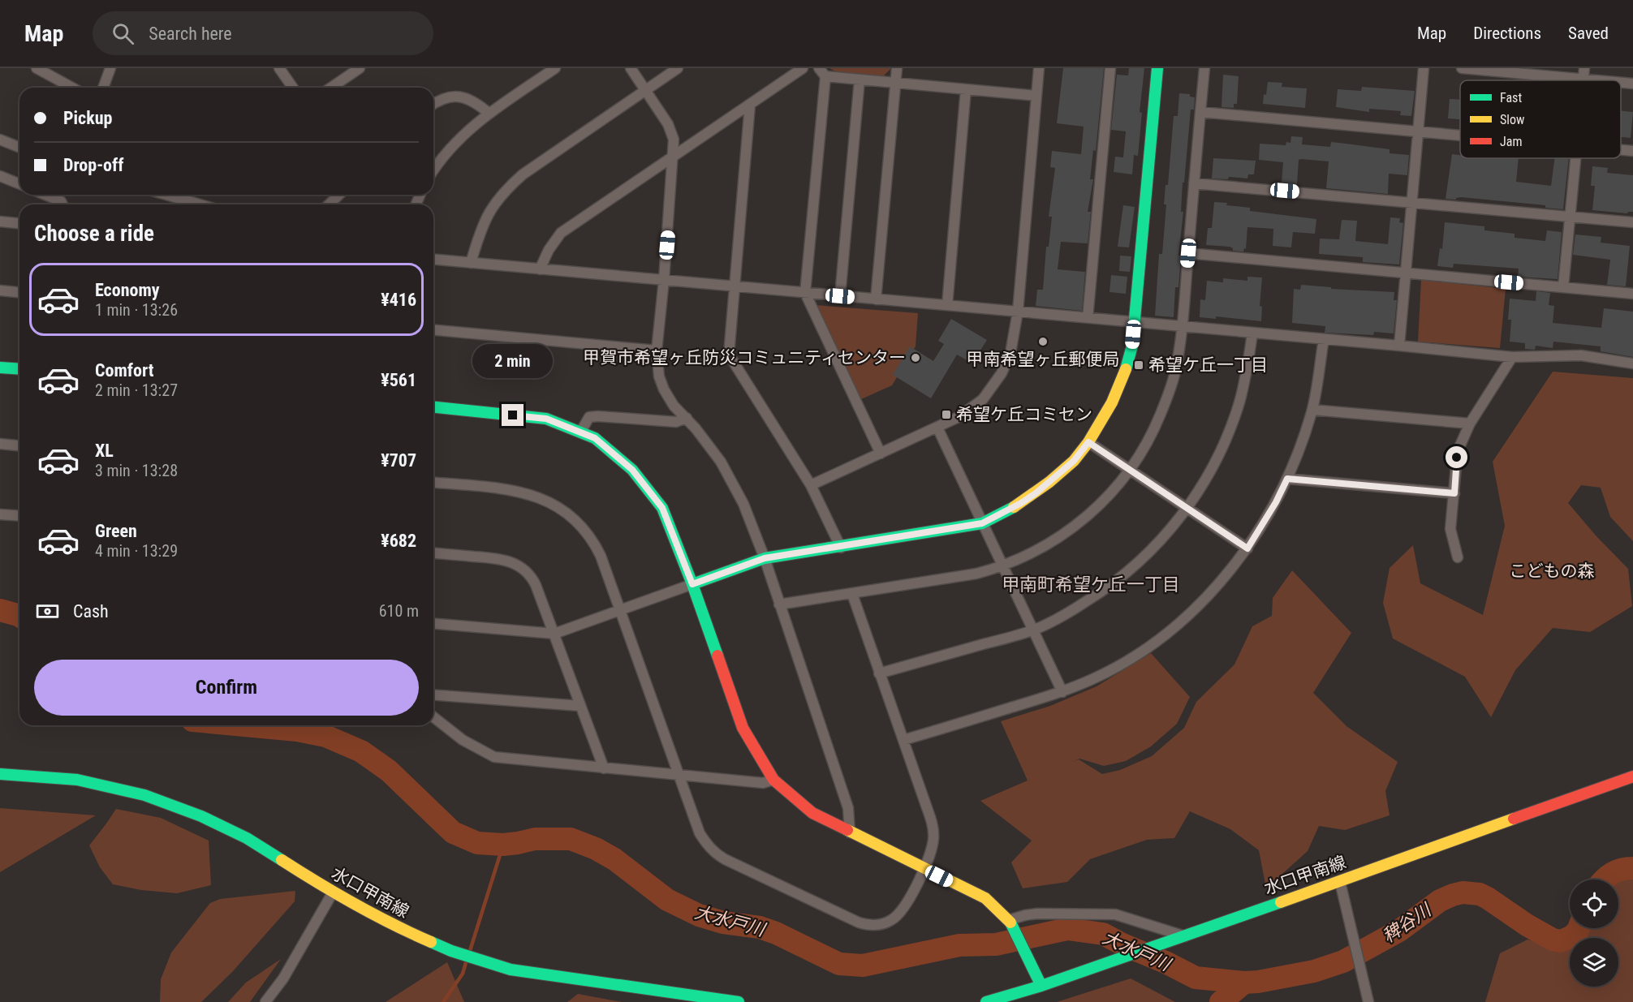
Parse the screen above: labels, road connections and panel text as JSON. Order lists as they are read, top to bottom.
{
  "streets": {
    "street": ["水口甲南線"]
  },
  "districts": ["甲南町希望ケ丘一丁目"],
  "water": ["大水戸川", "稗谷川"],
  "parks": ["こどもの森"],
  "places": {
    "other": ["甲南希望ヶ丘郵便局", "甲賀市希望ヶ丘防災コミュニティセンター"],
    "transit": ["希望ケ丘一丁目", "希望ケ丘コミセン"]
  },
  "legend": ["Fast", "Slow", "Jam"],
  "page": {
    "header": "Map",
    "search": "Search here",
    "nav": ["Map", "Directions", "Saved"],
    "banner": ["Pickup", "Drop-off"],
    "heading": "Choose a ride",
    "list": [
      {
        "name": "Economy",
        "note": "1 min · 13:26",
        "value": "¥416"
      },
      {
        "name": "Comfort",
        "note": "2 min · 13:27",
        "value": "¥561"
      },
      {
        "name": "XL",
        "note": "3 min · 13:28",
        "value": "¥707"
      },
      {
        "name": "Green",
        "note": "4 min · 13:29",
        "value": "¥682"
      }
    ],
    "bubble": "2 min",
    "pay": ["Cash", "610 m"],
    "buttons": "Confirm"
  }
}
